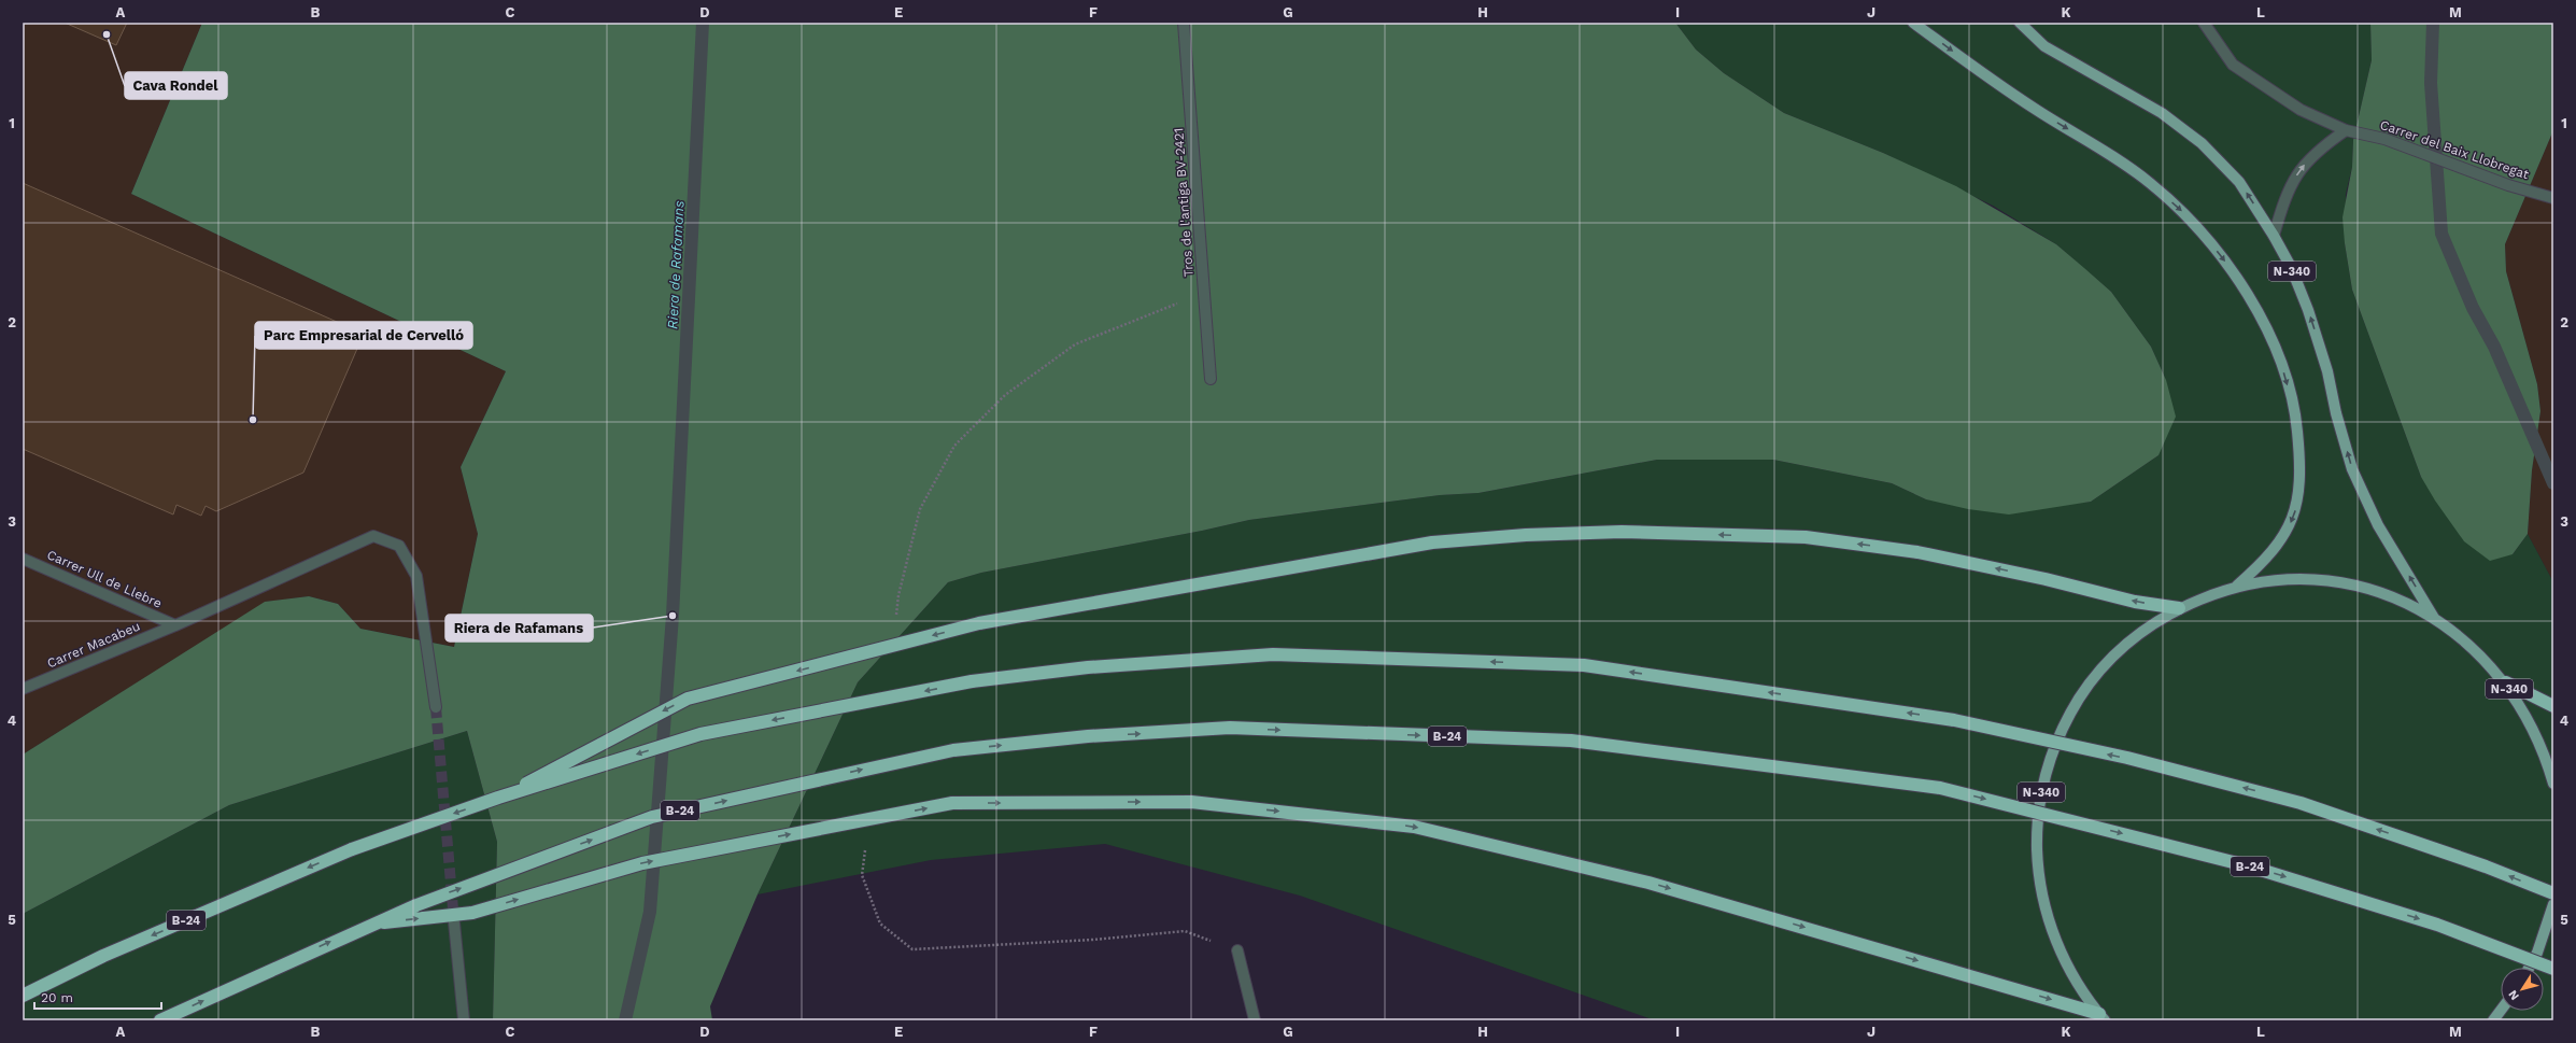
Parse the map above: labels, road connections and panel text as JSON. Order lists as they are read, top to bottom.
{
  "streets": {
    "highway": ["B-24"],
    "main road": ["N-340"],
    "street": [
      "Carrer del Baix Llobregat",
      "Tros de l'antiga BV-2421",
      "Carrer Ull de Llebre",
      "Carrer Macabeu"
    ]
  },
  "crossings": [
    ["Carrer Ull de Llebre", "Carrer Macabeu"]
  ],
  "water": ["Riera de Rafamans"],
  "places": ["Cava Rondel", "Parc Empresarial de Cervelló", "Riera de Rafamans"],
  "scale_bar": "20 m",
  "north": "bottom left",
  "grid": {
    "columns": [
      "A",
      "B",
      "C",
      "D",
      "E",
      "F",
      "G",
      "H",
      "I",
      "J",
      "K",
      "L",
      "M"
    ],
    "rows": [
      "1",
      "2",
      "3",
      "4",
      "5"
    ]
  }
}
